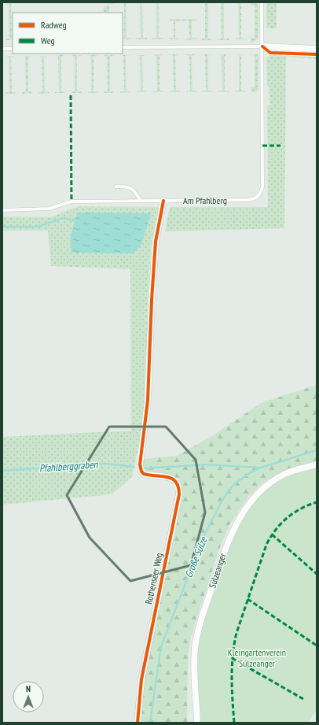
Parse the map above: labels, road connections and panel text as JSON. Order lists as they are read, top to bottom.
{
  "streets": {
    "street": ["Sülzeanger", "Rothenseer Weg"],
    "lane": ["Am Pfahlberg"]
  },
  "crossings": [
    ["Am Pfahlberg", "Rothenseer Weg"]
  ],
  "water": ["Pfahlberggraben", "Große Sülze"],
  "parks": ["Kleingartenverein 'Sülzeanger'"],
  "legend": ["Radweg", "Weg"],
  "north": "top"
}
